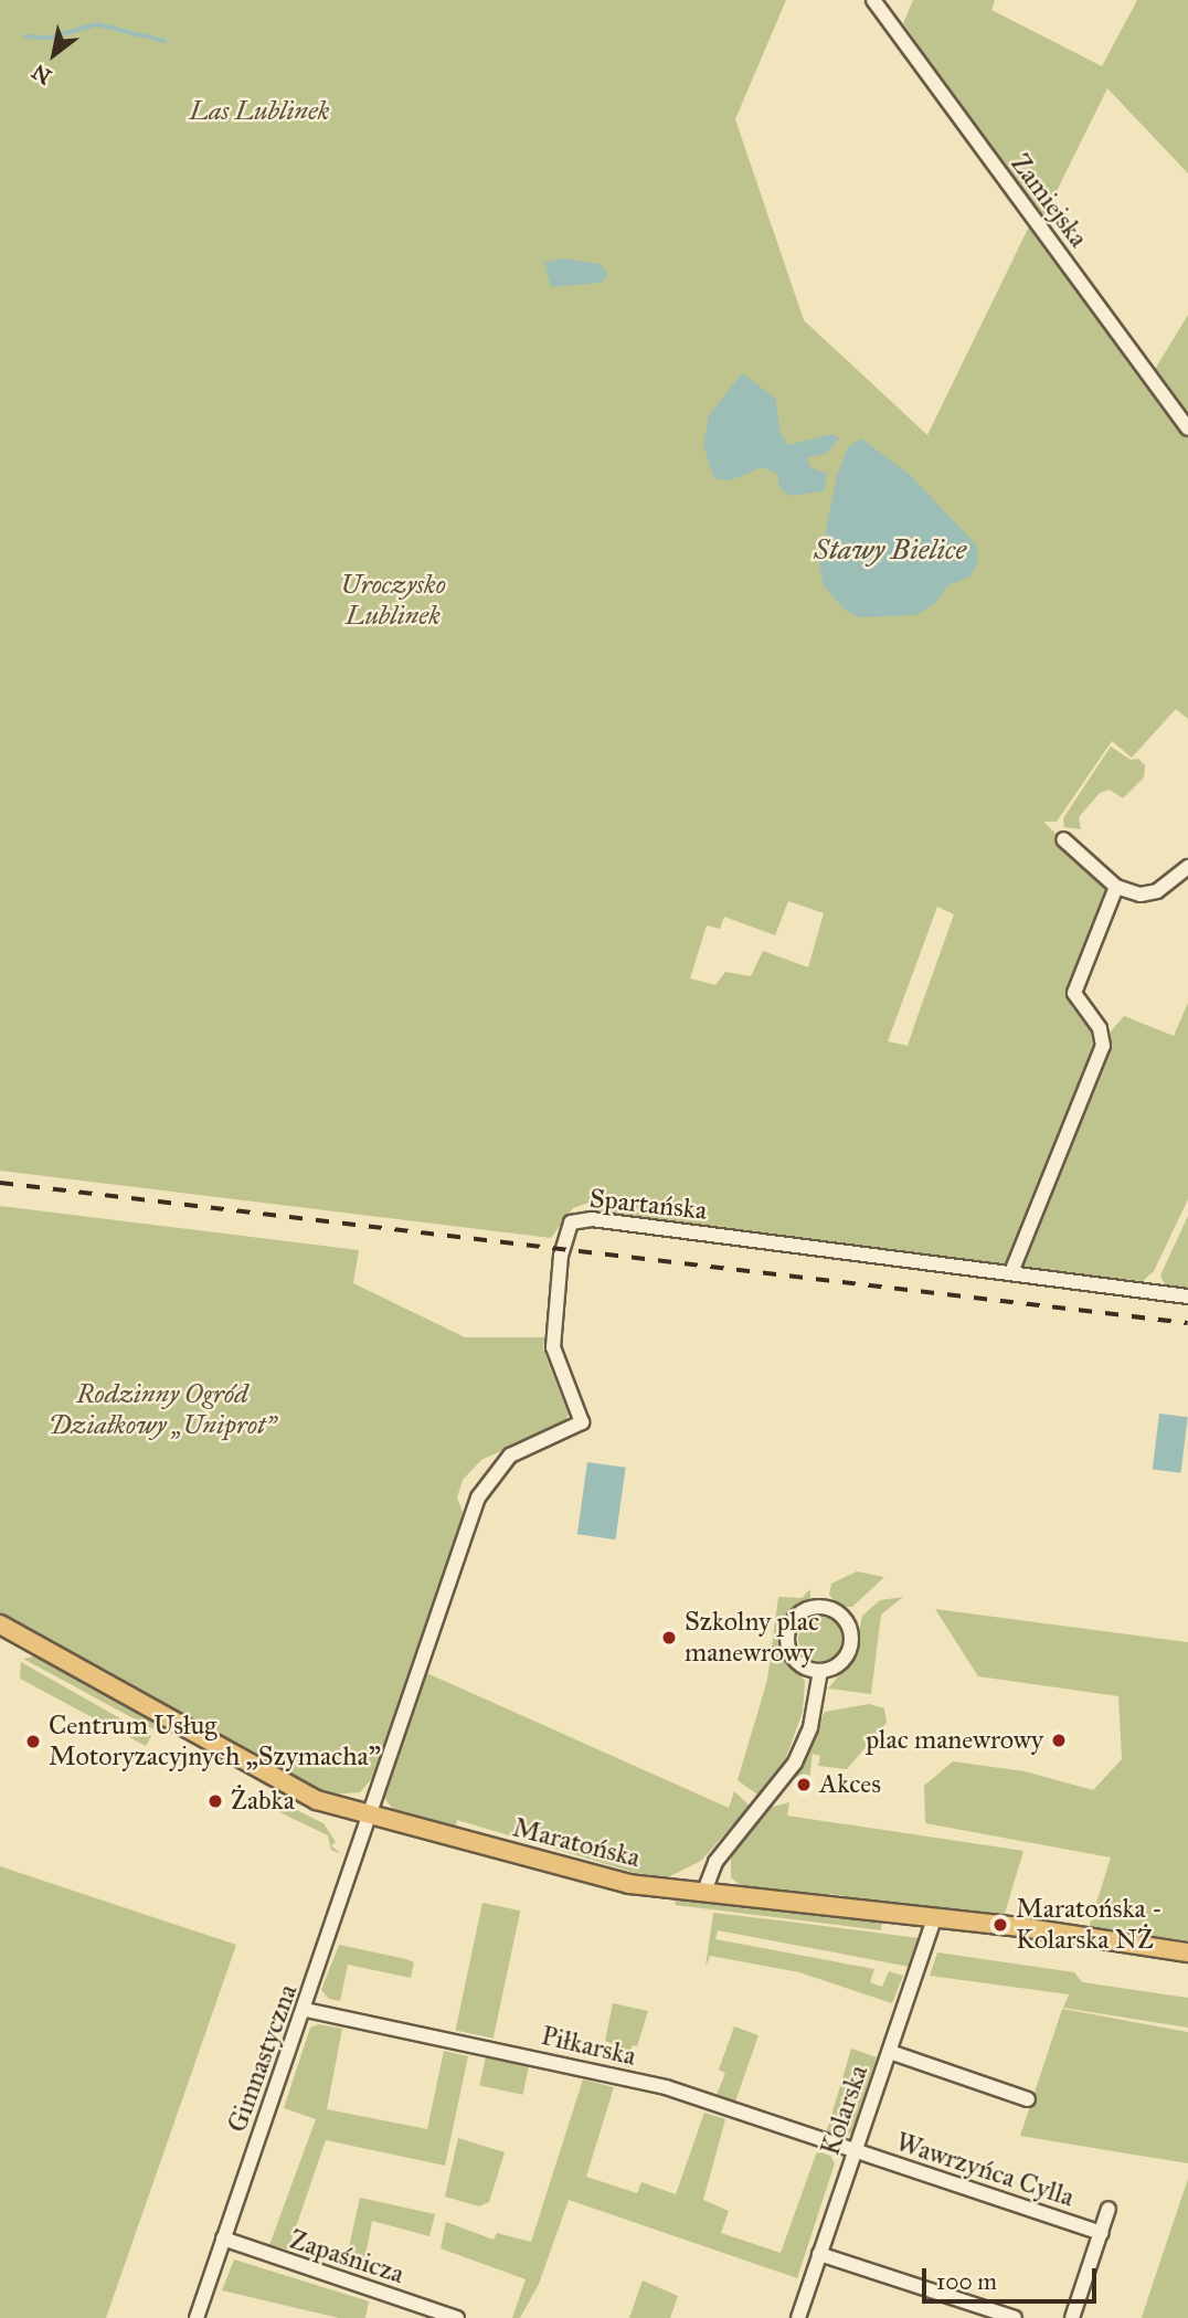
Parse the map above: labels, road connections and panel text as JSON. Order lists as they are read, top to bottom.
{
  "streets": {
    "main road": ["Maratońska"],
    "street": [
      "Zamiejska",
      "Spartańska",
      "Piłkarska",
      "Gimnastyczna",
      "Kolarska",
      "Wawrzyńca Cylla",
      "Zapaśnicza"
    ]
  },
  "crossings": [
    ["Spartańska", "Maratońska"],
    ["Spartańska", "Gimnastyczna"],
    ["Maratońska", "Gimnastyczna"],
    ["Maratońska", "Kolarska"],
    ["Piłkarska", "Gimnastyczna"],
    ["Piłkarska", "Kolarska"],
    ["Piłkarska", "Wawrzyńca Cylla"],
    ["Gimnastyczna", "Zapaśnicza"],
    ["Kolarska", "Wawrzyńca Cylla"]
  ],
  "water": ["Stawy Bielice"],
  "parks": ["Las Lublinek", "Uroczysko Lublinek", "Rodzinny Ogród Działkowy „Uniprot”"],
  "places": [
    "Szkolny plac manewrowy",
    "plac manewrowy",
    "Centrum Usług Motoryzacyjnych „Szymacha”",
    "Akces",
    "Żabka",
    "Maratońska - Kolarska NŻ"
  ],
  "scale_bar": "100 m",
  "north": "bottom left"
}
